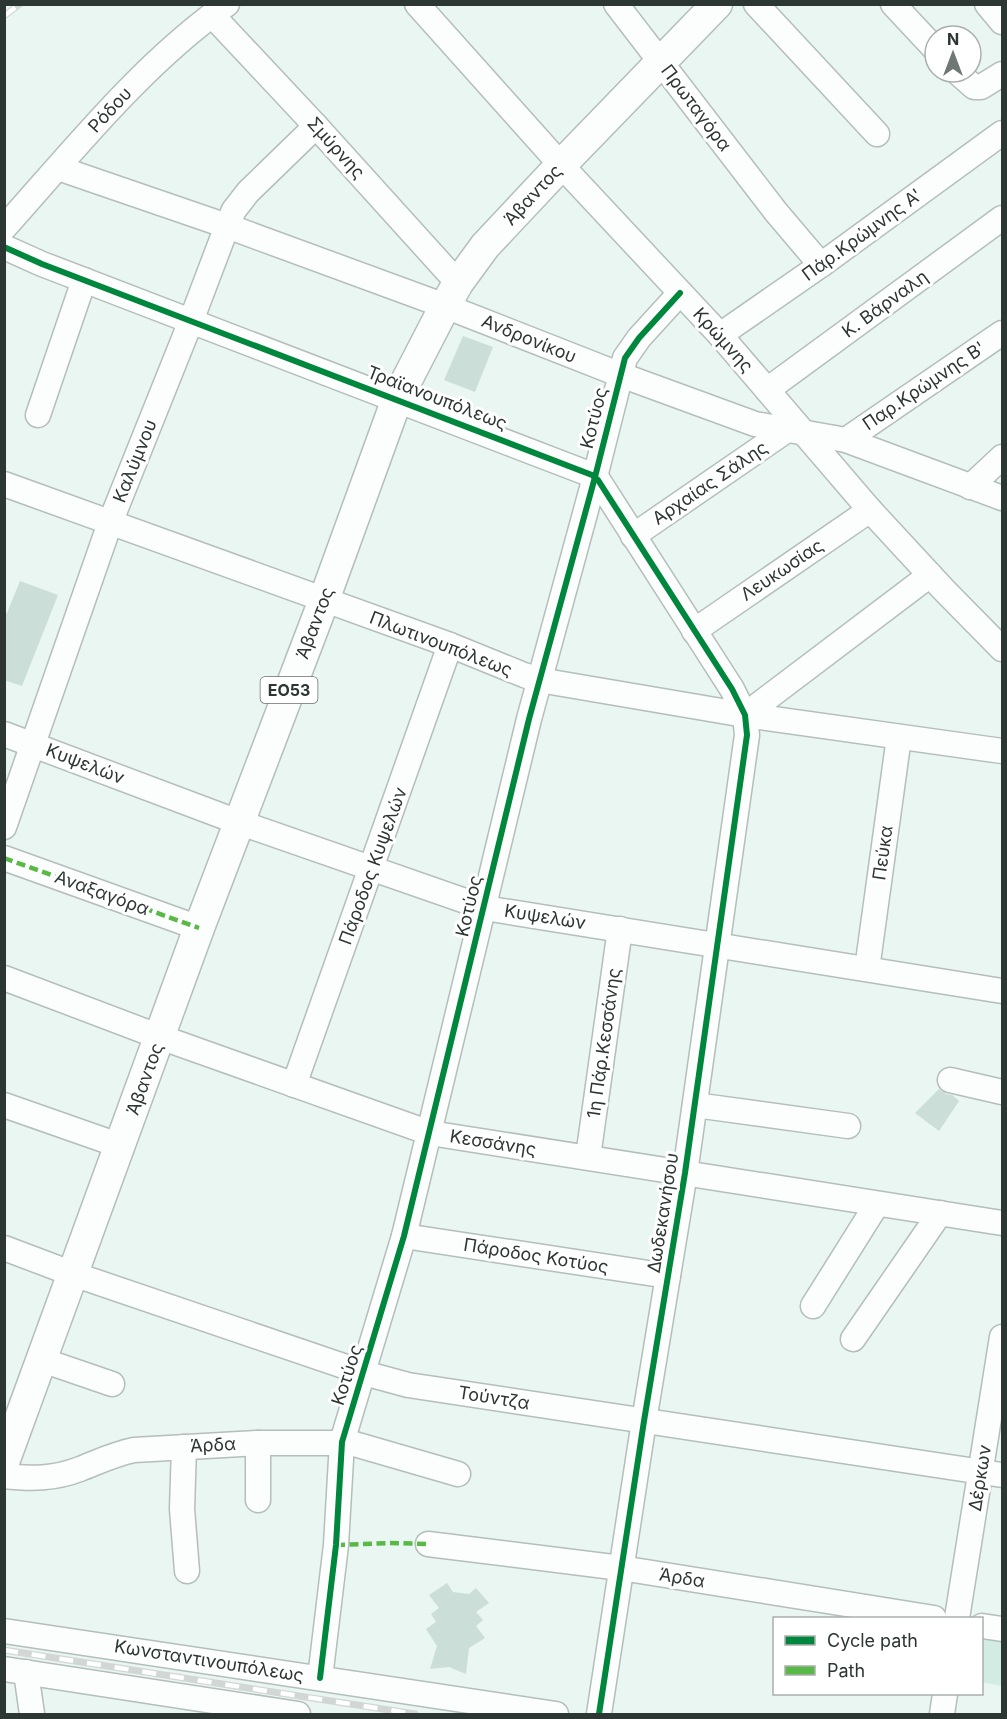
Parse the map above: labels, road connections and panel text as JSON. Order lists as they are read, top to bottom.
{
  "streets": {
    "main road": ["Άβαντος", "ΕΟ53"],
    "street": [
      "Πρωταγόρα",
      "Ρόδου",
      "Σμύρνης",
      "Πάρ.Κρώμνης Α'",
      "Κ. Βάρναλη",
      "Ανδρονίκου",
      "Κρώμνης",
      "Παρ.Κρώμνης Β'",
      "Τραϊανουπόλεως",
      "Κοτύος",
      "Καλύμνου",
      "Αρχαίας Σάλης",
      "Λευκωσίας",
      "Πλωτινουπόλεως",
      "Κυψελών",
      "Πεύκα",
      "Πάροδος Κυψελών",
      "Αναξαγόρα",
      "1η Πάρ.Κεσσάνης",
      "Κεσσάνης",
      "Δωδεκανήσου",
      "Πάροδος Κοτύος",
      "Τούντζα",
      "Άρδα",
      "Δέρκων",
      "Κωνσταντινουπόλεως"
    ]
  },
  "crossings": [
    ["Πρωταγόρα", "Άβαντος"],
    ["Πρωταγόρα", "Πάρ.Κρώμνης Α'"],
    ["Ρόδου", "Σμύρνης"],
    ["Ρόδου", "Ανδρονίκου"],
    ["Σμύρνης", "Άβαντος"],
    ["Σμύρνης", "Ανδρονίκου"],
    ["Σμύρνης", "Καλύμνου"],
    ["Άβαντος", "Ανδρονίκου"],
    ["Άβαντος", "Κρώμνης"],
    ["Άβαντος", "Τραϊανουπόλεως"],
    ["Άβαντος", "Πλωτινουπόλεως"],
    ["Άβαντος", "Κυψελών"],
    ["Άβαντος", "Αναξαγόρα"],
    ["Άβαντος", "Κεσσάνης"],
    ["Άβαντος", "Τούντζα"],
    ["Πάρ.Κρώμνης Α'", "Κρώμνης"],
    ["Κ. Βάρναλη", "Κρώμνης"],
    ["Ανδρονίκου", "Κρώμνης"],
    ["Ανδρονίκου", "Παρ.Κρώμνης Β'"],
    ["Ανδρονίκου", "Κοτύος"],
    ["Ανδρονίκου", "Καλύμνου"],
    ["Ανδρονίκου", "Αρχαίας Σάλης"],
    ["Κρώμνης", "Κοτύος"],
    ["Κρώμνης", "Αρχαίας Σάλης"],
    ["Κρώμνης", "Λευκωσίας"],
    ["Τραϊανουπόλεως", "Κοτύος"],
    ["Τραϊανουπόλεως", "Καλύμνου"],
    ["Κοτύος", "Πλωτινουπόλεως"],
    ["Κοτύος", "Κυψελών"],
    ["Κοτύος", "Κεσσάνης"],
    ["Κοτύος", "Πάροδος Κοτύος"],
    ["Κοτύος", "Τούντζα"],
    ["Κοτύος", "Άρδα"],
    ["Κοτύος", "Κωνσταντινουπόλεως"],
    ["Καλύμνου", "Πλωτινουπόλεως"],
    ["Καλύμνου", "Κυψελών"],
    ["Πλωτινουπόλεως", "Πεύκα"],
    ["Πλωτινουπόλεως", "Πάροδος Κυψελών"],
    ["Πλωτινουπόλεως", "Δωδεκανήσου"],
    ["Κυψελών", "Πεύκα"],
    ["Κυψελών", "Πάροδος Κυψελών"],
    ["Κυψελών", "1η Πάρ.Κεσσάνης"],
    ["Κυψελών", "Δωδεκανήσου"],
    ["Πάροδος Κυψελών", "Κεσσάνης"],
    ["1η Πάρ.Κεσσάνης", "Κεσσάνης"],
    ["Κεσσάνης", "Δωδεκανήσου"],
    ["Δωδεκανήσου", "Πάροδος Κοτύος"],
    ["Δωδεκανήσου", "Τούντζα"],
    ["Δωδεκανήσου", "Άρδα"],
    ["Τούντζα", "Δέρκων"]
  ],
  "legend": ["Cycle path", "Path"],
  "north": "top"
}
